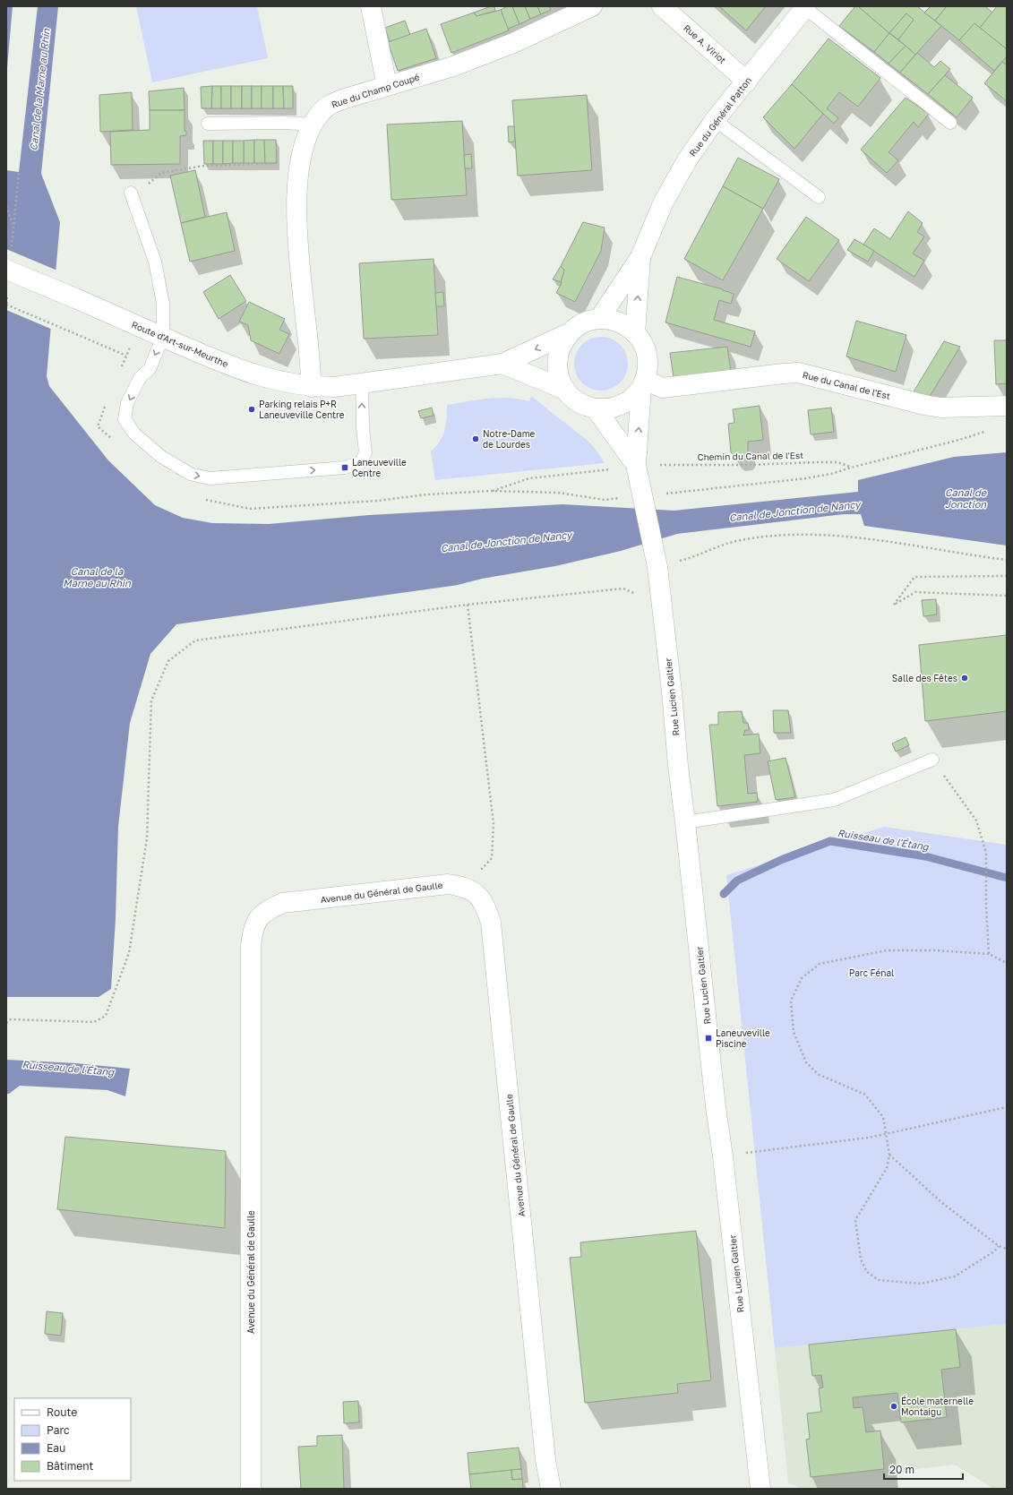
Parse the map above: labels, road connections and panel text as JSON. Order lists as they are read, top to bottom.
{
  "streets": {
    "street": [
      "Rue A. Viriot",
      "Rue du Champ Coupé",
      "Rue du Général Patton",
      "Route d'Art-sur-Meurthe",
      "Rue du Canal de l'Est",
      "Rue Lucien Galtier",
      "Avenue du Général de Gaulle"
    ],
    "path": ["Chemin du Canal de l'Est"]
  },
  "crossings": [
    ["Rue A. Viriot", "Rue du Général Patton"],
    ["Rue du Champ Coupé", "Route d'Art-sur-Meurthe"],
    ["Rue du Général Patton", "Rue du Canal de l'Est"],
    ["Chemin du Canal de l'Est", "Rue Lucien Galtier"]
  ],
  "water": [
    "Canal de la Marne au Rhin",
    "Canal de Jonction",
    "Canal de Jonction de Nancy",
    "Ruisseau de l'Étang"
  ],
  "parks": ["Parc Fénal"],
  "places": {
    "other": [
      "Parking relais P+R Laneuveville Centre",
      "Notre-Dame de Lourdes",
      "Salle des Fêtes",
      "École maternelle Montaigu"
    ],
    "transit": ["Laneuveville Centre", "Laneuveville Piscine"]
  },
  "legend": [
    "Route",
    "Parc",
    "Eau",
    "Bâtiment"
  ],
  "scale_bar": "20 m"
}
